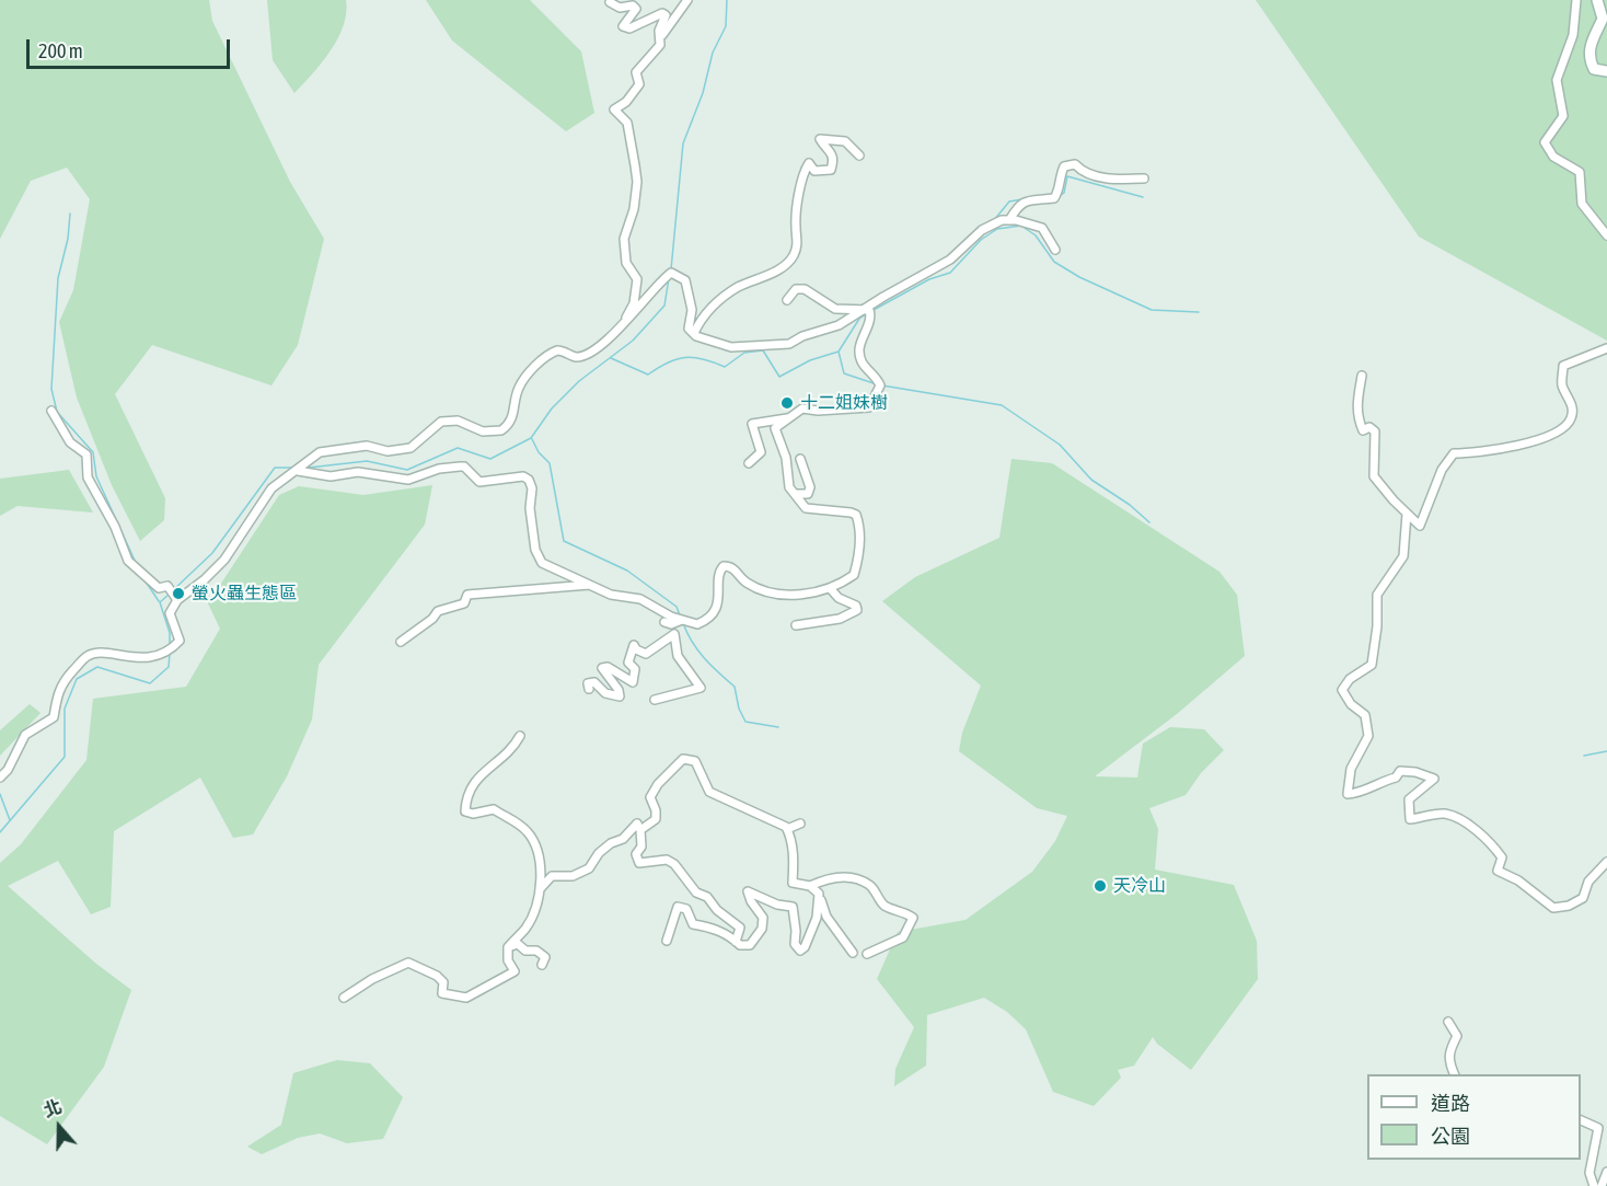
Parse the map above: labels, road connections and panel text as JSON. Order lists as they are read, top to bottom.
{
  "places": ["十二姐妹樹", "螢火蟲生態區", "天冷山"],
  "legend": ["道路", "公園"],
  "scale_bar": "200 m",
  "north": "top"
}
